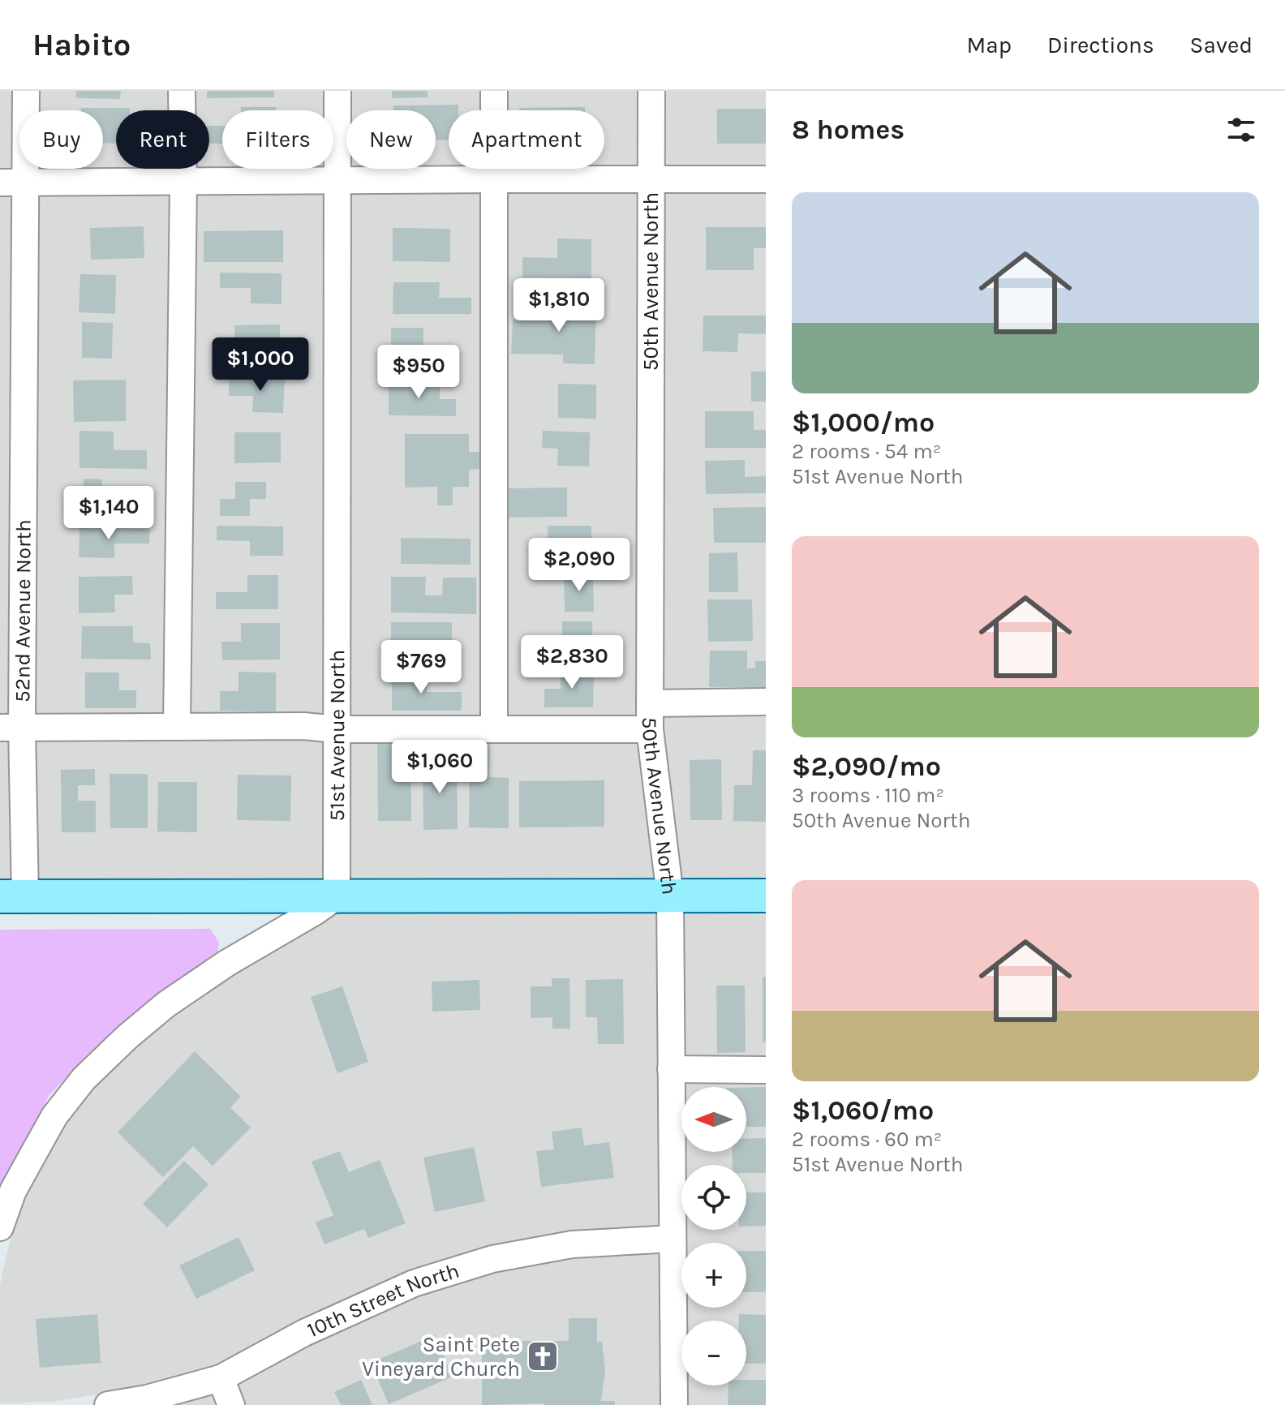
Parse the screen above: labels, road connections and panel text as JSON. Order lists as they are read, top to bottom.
{
  "streets": {
    "street": [
      "50th Avenue North",
      "52nd Avenue North",
      "51st Avenue North",
      "10th Street North"
    ]
  },
  "crossings": [
    ["50th Avenue North", "10th Street North"]
  ],
  "places": {
    "church": ["Saint Pete Vineyard Church"]
  },
  "north": "left",
  "page": {
    "header": "Habito",
    "nav": ["Map", "Directions", "Saved"],
    "heading": "8 homes",
    "chip": [
      "Buy",
      "Rent",
      "Filters",
      "New",
      "Apartment"
    ],
    "list": [
      {
        "name": "$1,000/mo",
        "note": "2 rooms · 54 m² · 51st Avenue North"
      },
      {
        "name": "$2,090/mo",
        "note": "3 rooms · 110 m² · 50th Avenue North"
      },
      {
        "name": "$1,060/mo",
        "note": "2 rooms · 60 m² · 51st Avenue North"
      }
    ],
    "price": [
      "$1,810",
      "$1,000",
      "$950",
      "$1,140",
      "$2,090",
      "$2,830",
      "$769",
      "$1,060"
    ],
    "map_buttons": ["+", "−"]
  }
}
